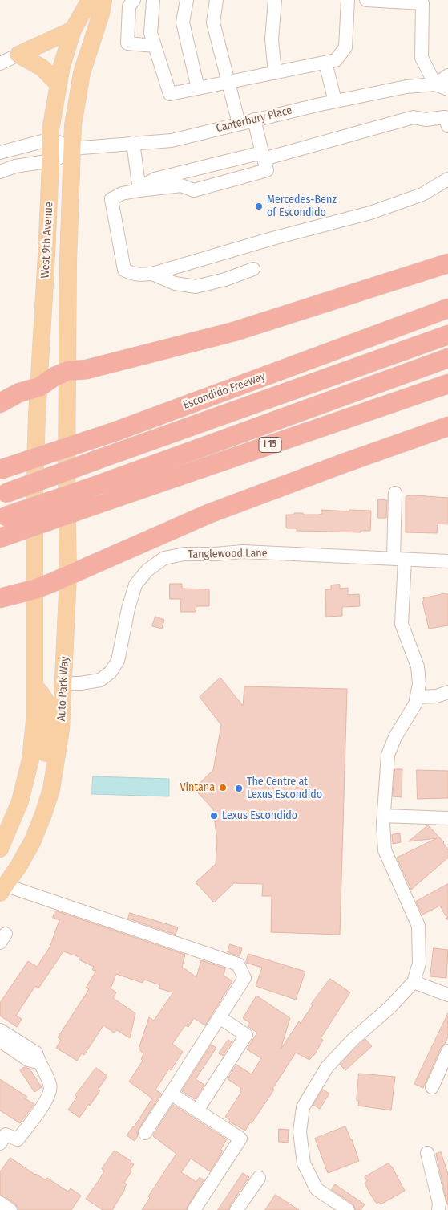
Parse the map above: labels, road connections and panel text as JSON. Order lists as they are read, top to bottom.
{
  "streets": {
    "highway": ["Escondido Freeway", "I 15"],
    "main road": ["West 9th Avenue", "Auto Park Way"],
    "street": ["Canterbury Place", "Tanglewood Lane"]
  },
  "crossings": [
    ["Canterbury Place", "West 9th Avenue"],
    ["West 9th Avenue", "Auto Park Way"],
    ["Tanglewood Lane", "Auto Park Way"]
  ],
  "places": [
    "Mercedes-Benz of Escondido",
    "Vintana",
    "The Centre at Lexus Escondido",
    "Lexus Escondido"
  ]
}
